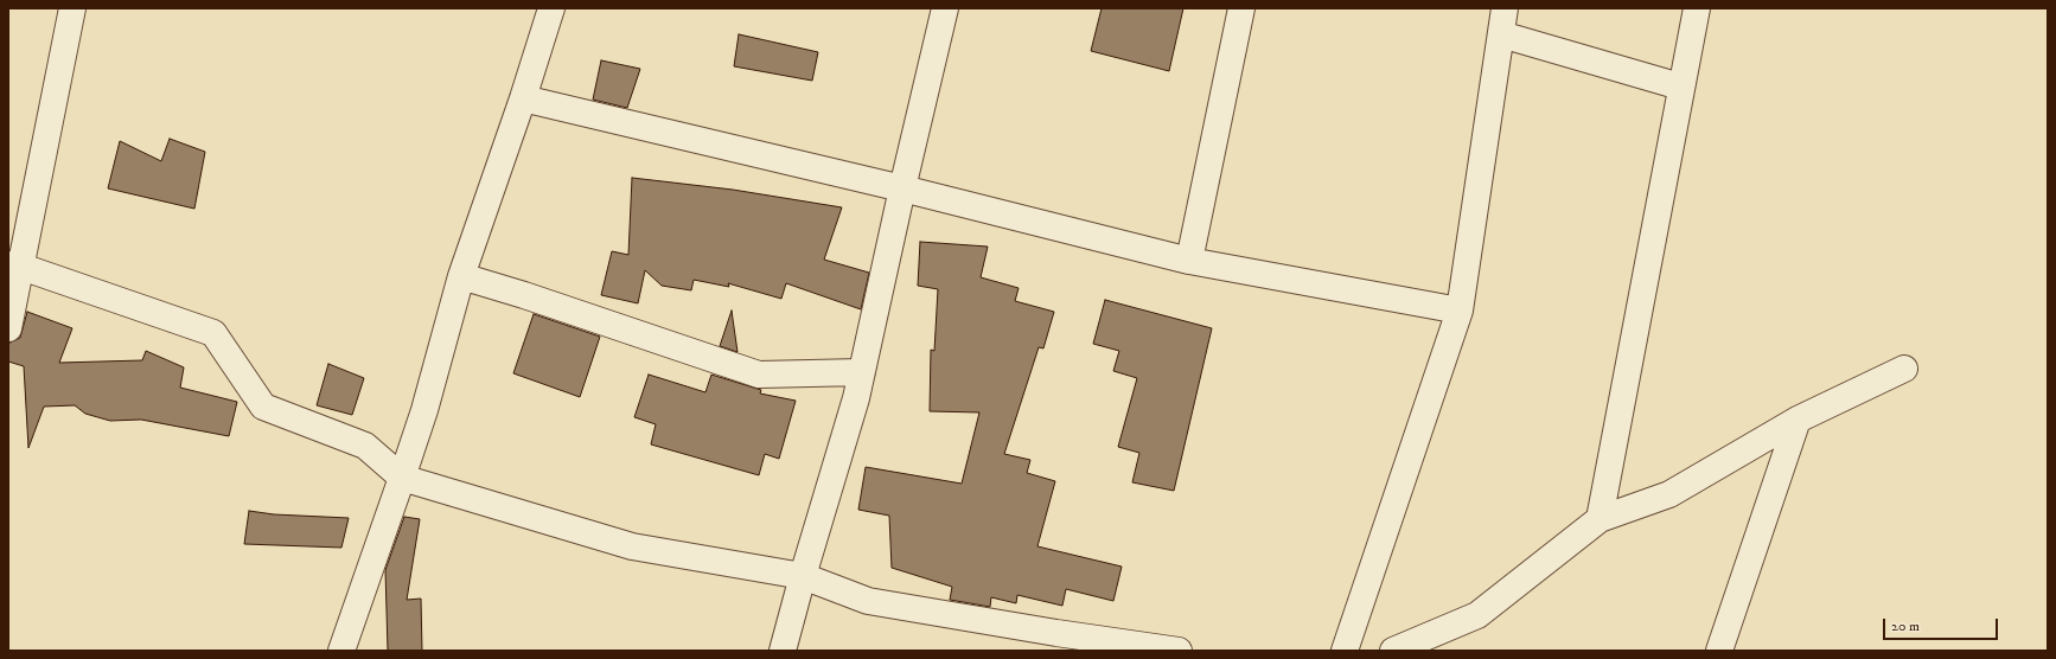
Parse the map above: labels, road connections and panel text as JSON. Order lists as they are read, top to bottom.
{
  "scale_bar": "20 m"
}
